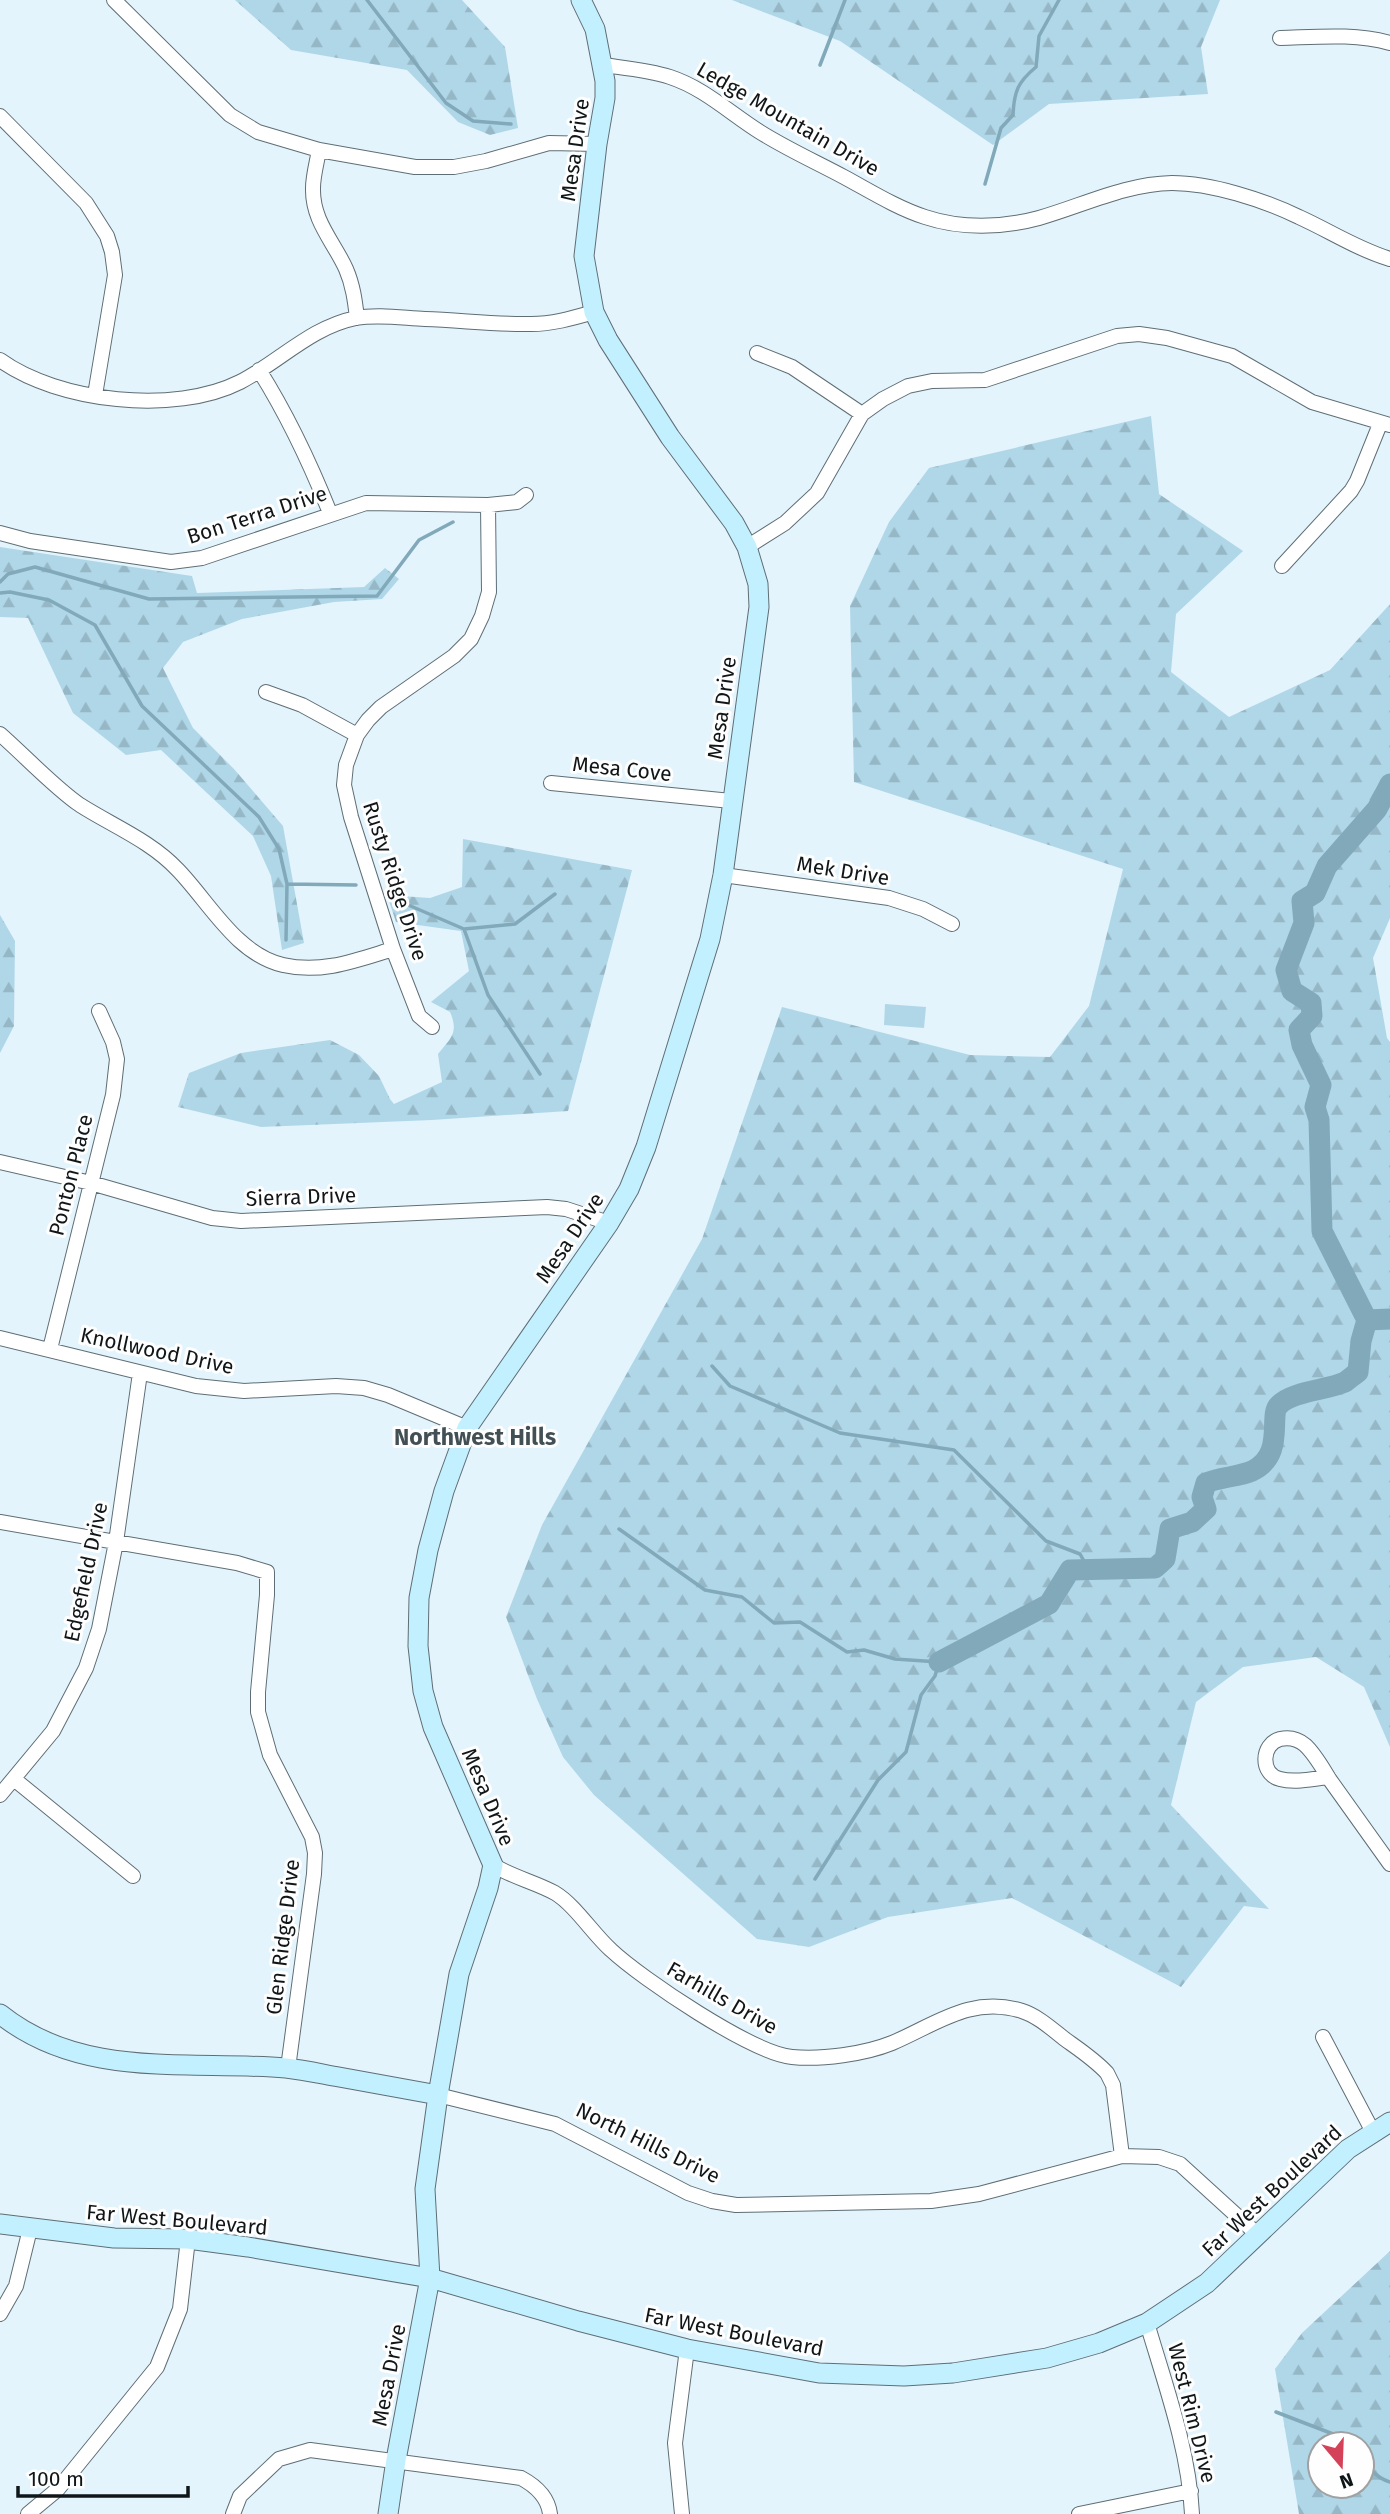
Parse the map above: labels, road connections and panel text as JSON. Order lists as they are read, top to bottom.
{
  "streets": {
    "street": [
      "Ledge Mountain Drive",
      "Mesa Drive",
      "Bon Terra Drive",
      "Mesa Cove",
      "Mek Drive",
      "Rusty Ridge Drive",
      "Ponton Place",
      "Sierra Drive",
      "Knollwood Drive",
      "Edgefield Drive",
      "Glen Ridge Drive",
      "Farhills Drive",
      "North Hills Drive",
      "Far West Boulevard",
      "West Rim Drive"
    ]
  },
  "crossings": [
    ["Ledge Mountain Drive", "Mesa Drive"],
    ["Mesa Drive", "Mesa Cove"],
    ["Mesa Drive", "Mek Drive"],
    ["Mesa Drive", "Sierra Drive"],
    ["Mesa Drive", "Knollwood Drive"],
    ["Mesa Drive", "Farhills Drive"],
    ["Mesa Drive", "North Hills Drive"],
    ["Mesa Drive", "Far West Boulevard"],
    ["Bon Terra Drive", "Rusty Ridge Drive"],
    ["Ponton Place", "Sierra Drive"],
    ["Ponton Place", "Knollwood Drive"],
    ["Knollwood Drive", "Edgefield Drive"],
    ["Edgefield Drive", "Glen Ridge Drive"],
    ["Glen Ridge Drive", "North Hills Drive"],
    ["Farhills Drive", "North Hills Drive"],
    ["North Hills Drive", "Far West Boulevard"],
    ["Far West Boulevard", "West Rim Drive"]
  ],
  "districts": ["Northwest Hills"],
  "scale_bar": "100 m",
  "north": "bottom"
}
